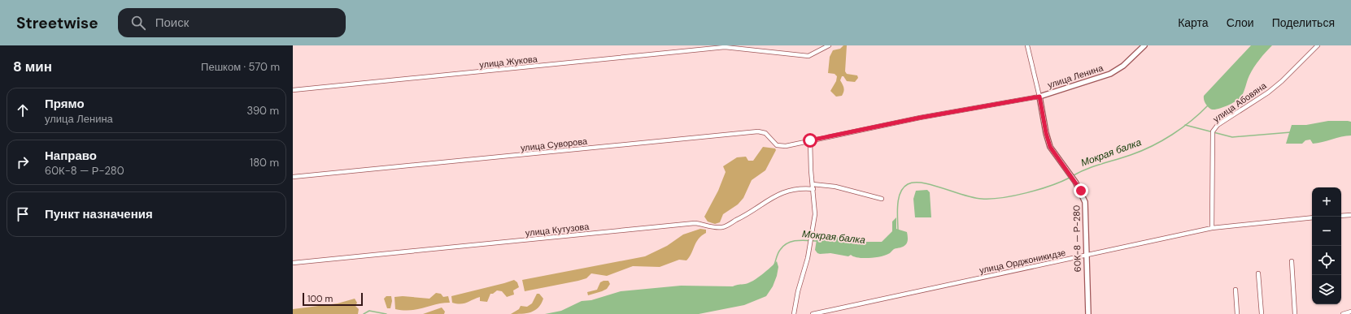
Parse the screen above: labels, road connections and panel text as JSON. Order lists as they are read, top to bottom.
{
  "streets": {
    "street": [
      "улица Жукова",
      "улица Ленина",
      "улица Абовяна",
      "улица Суворова",
      "улица Кутузова",
      "60К-8 — Р-280",
      "улица Орджоникидзе"
    ]
  },
  "crossings": [
    ["улица Ленина", "улица Суворова"],
    ["улица Ленина", "60К-8 — Р-280"],
    ["улица Абовяна", "улица Орджоникидзе"],
    ["60К-8 — Р-280", "улица Орджоникидзе"]
  ],
  "water": ["Мокрая балка"],
  "scale_bar": "100 m",
  "page": {
    "header": "Streetwise",
    "search": "Поиск",
    "nav": ["Карта", "Слои", "Поделиться"],
    "heading": ["8 мин", "Пешком · 570 m"],
    "list": [
      ["Прямо", "улица Ленина", "390 m"],
      ["Направо", "60К-8 — Р-280", "180 m"],
      "Пункт назначения"
    ],
    "map_buttons": ["+", "−"],
    "scale": "100 m"
  }
}
